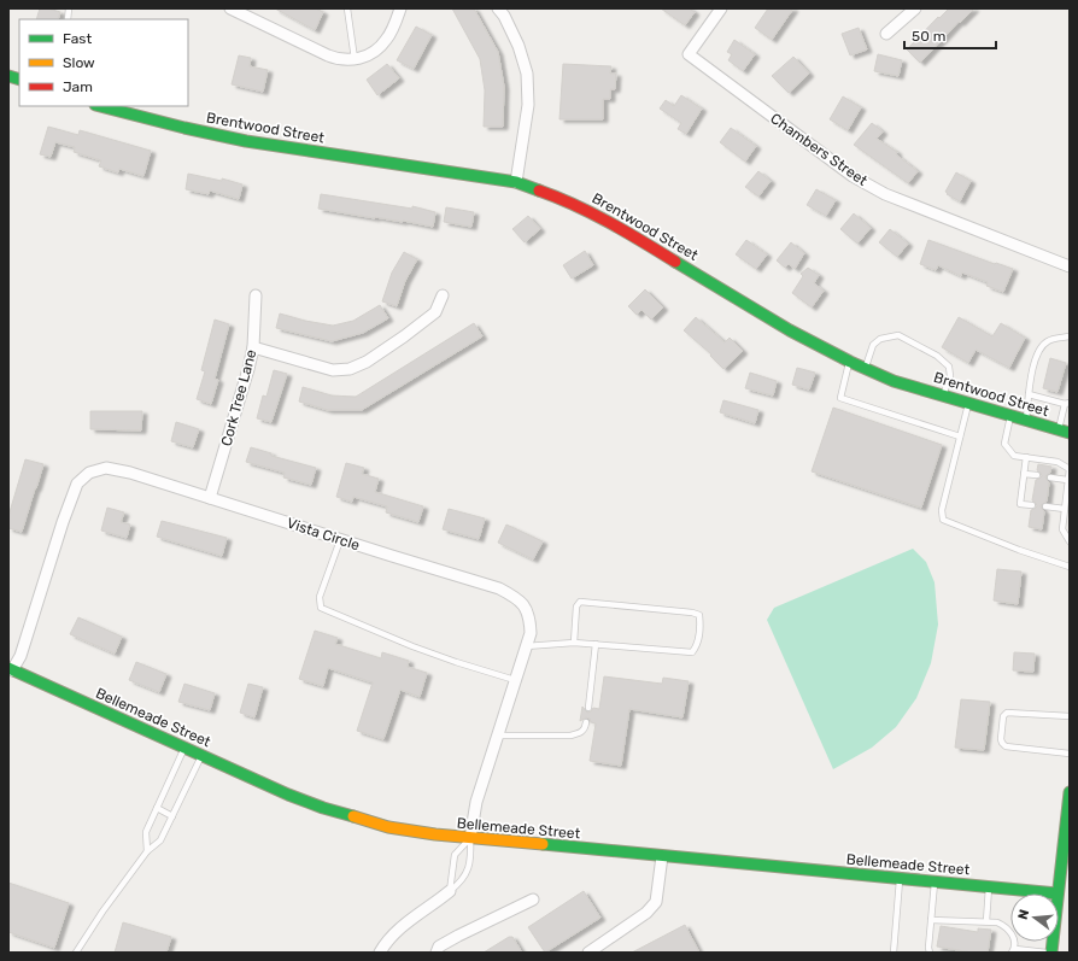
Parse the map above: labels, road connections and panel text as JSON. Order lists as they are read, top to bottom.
{
  "streets": {
    "main road": ["Brentwood Street", "Bellemeade Street"],
    "street": ["Chambers Street", "Cork Tree Lane", "Vista Circle"]
  },
  "crossings": [
    ["Cork Tree Lane", "Vista Circle"],
    ["Vista Circle", "Bellemeade Street"]
  ],
  "legend": ["Fast", "Slow", "Jam"],
  "scale_bar": "50 m",
  "north": "left"
}
